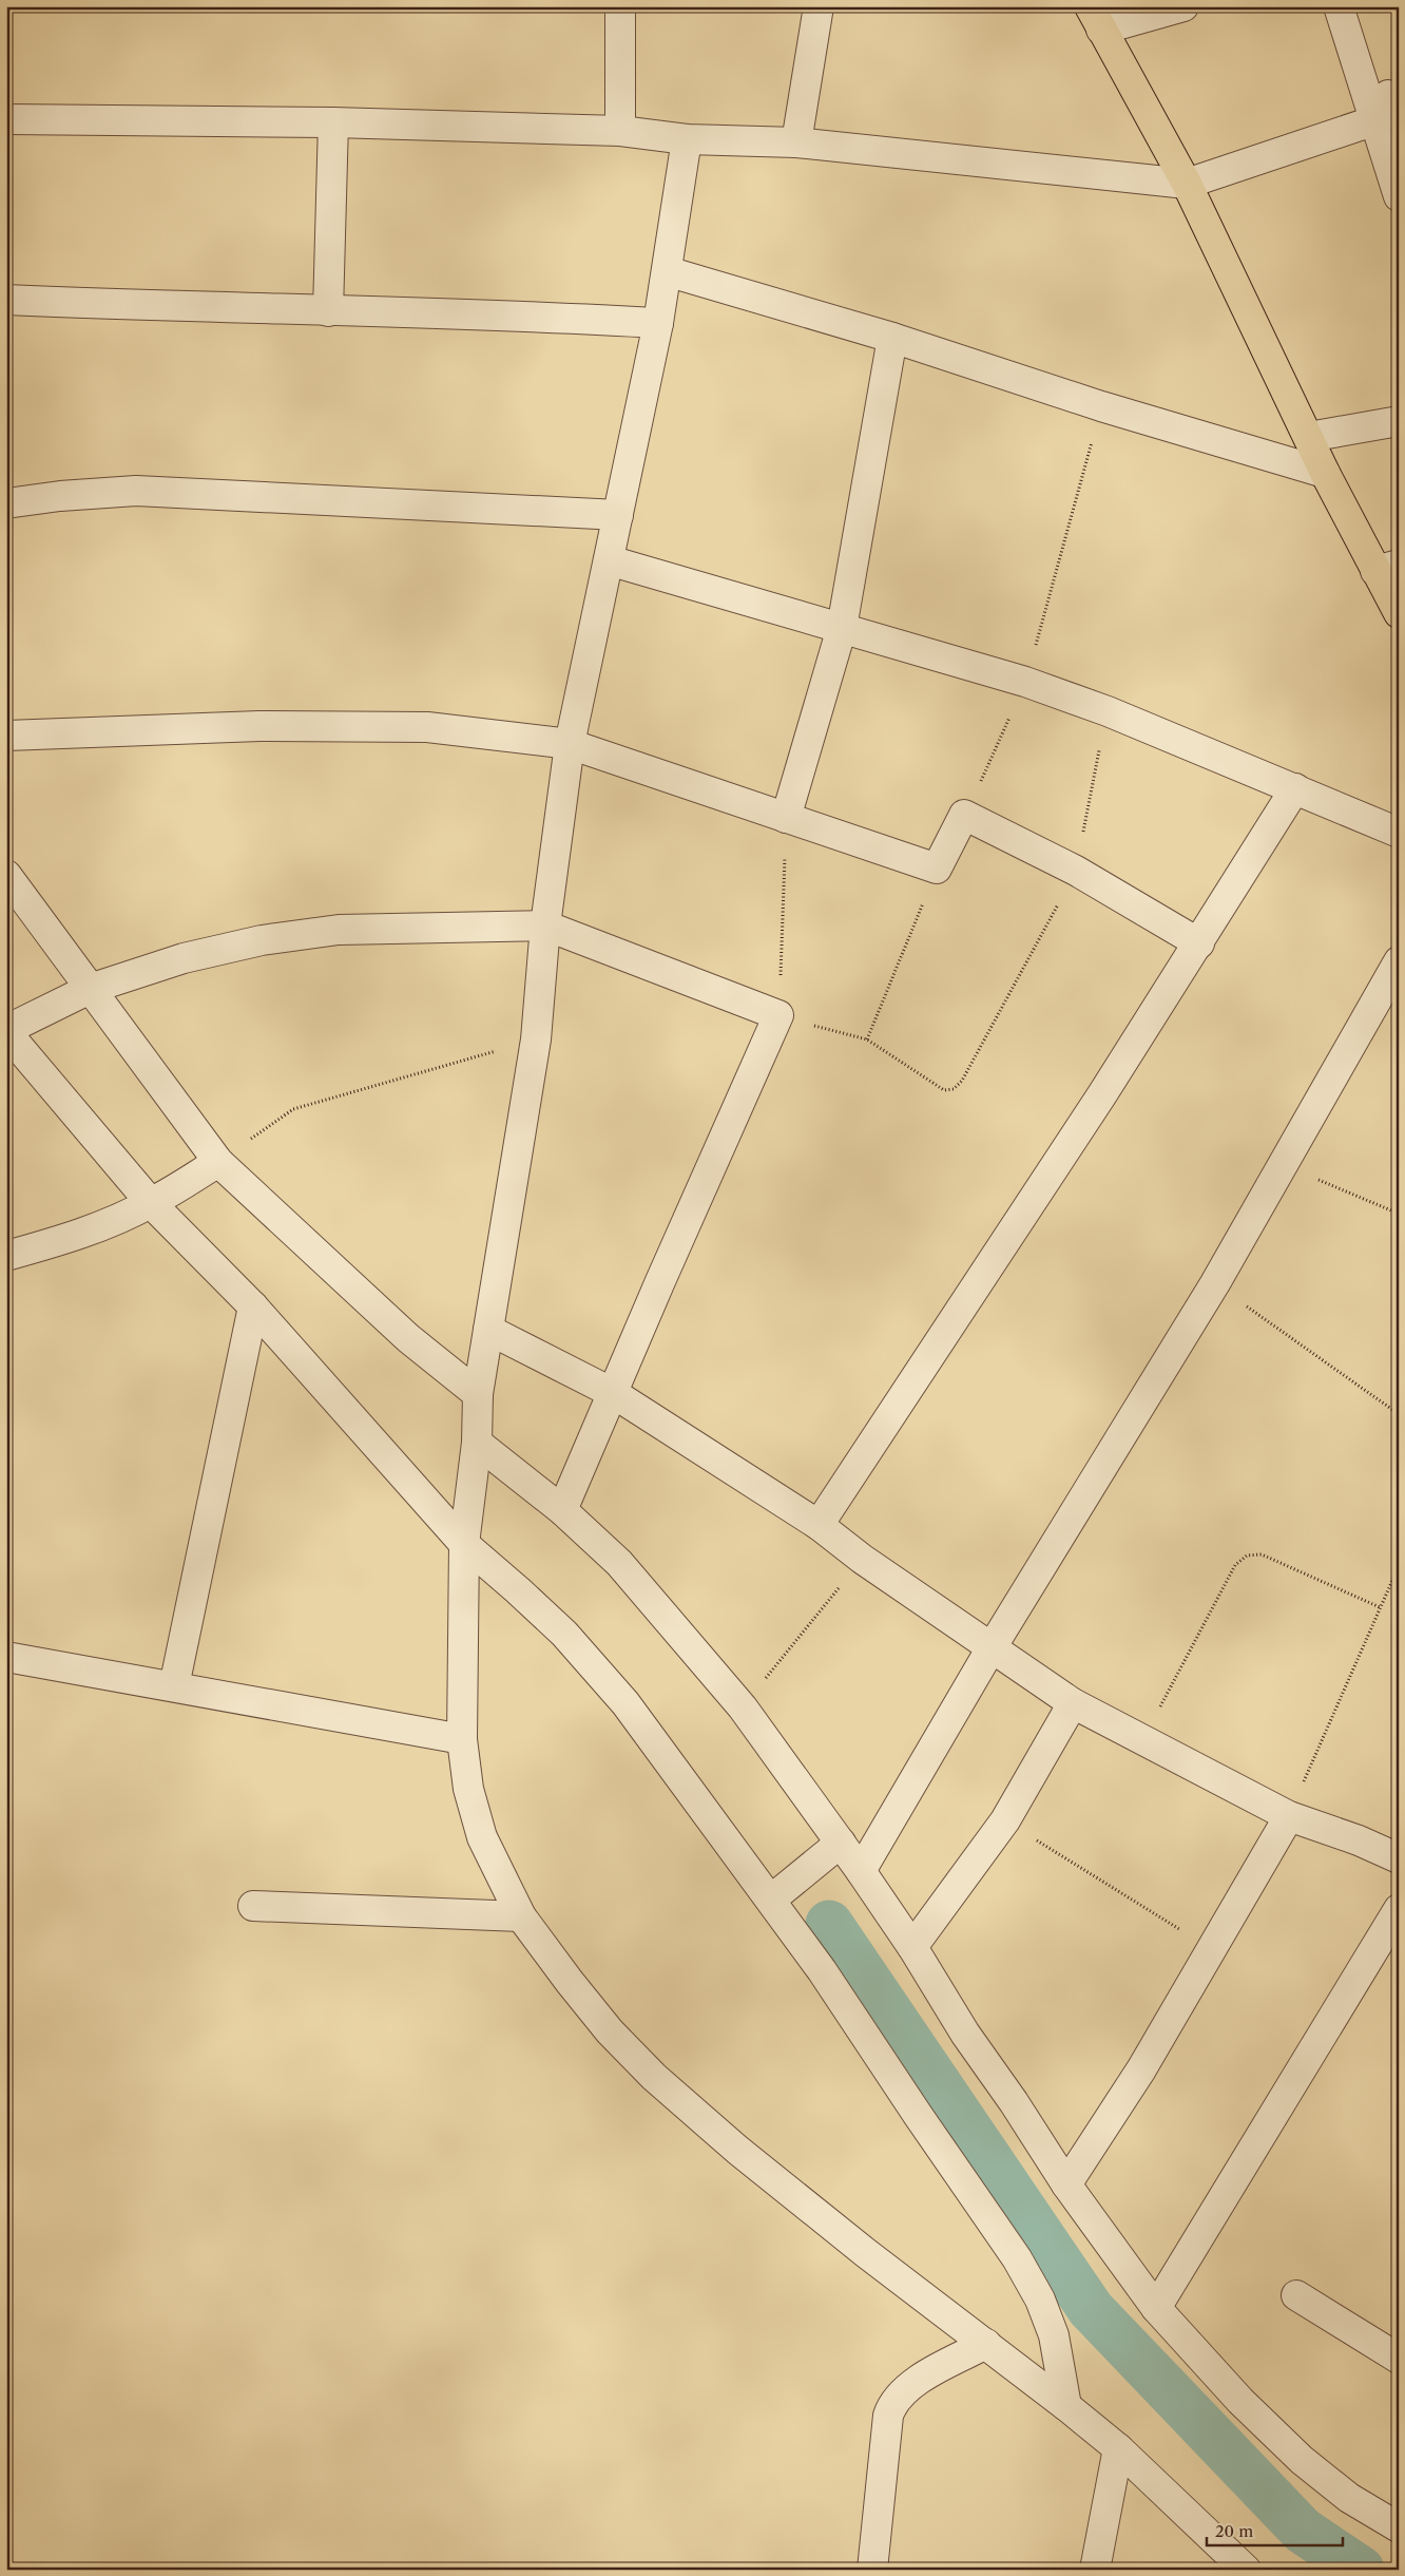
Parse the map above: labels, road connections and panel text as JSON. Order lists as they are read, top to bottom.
{
  "scale_bar": "20 m"
}
